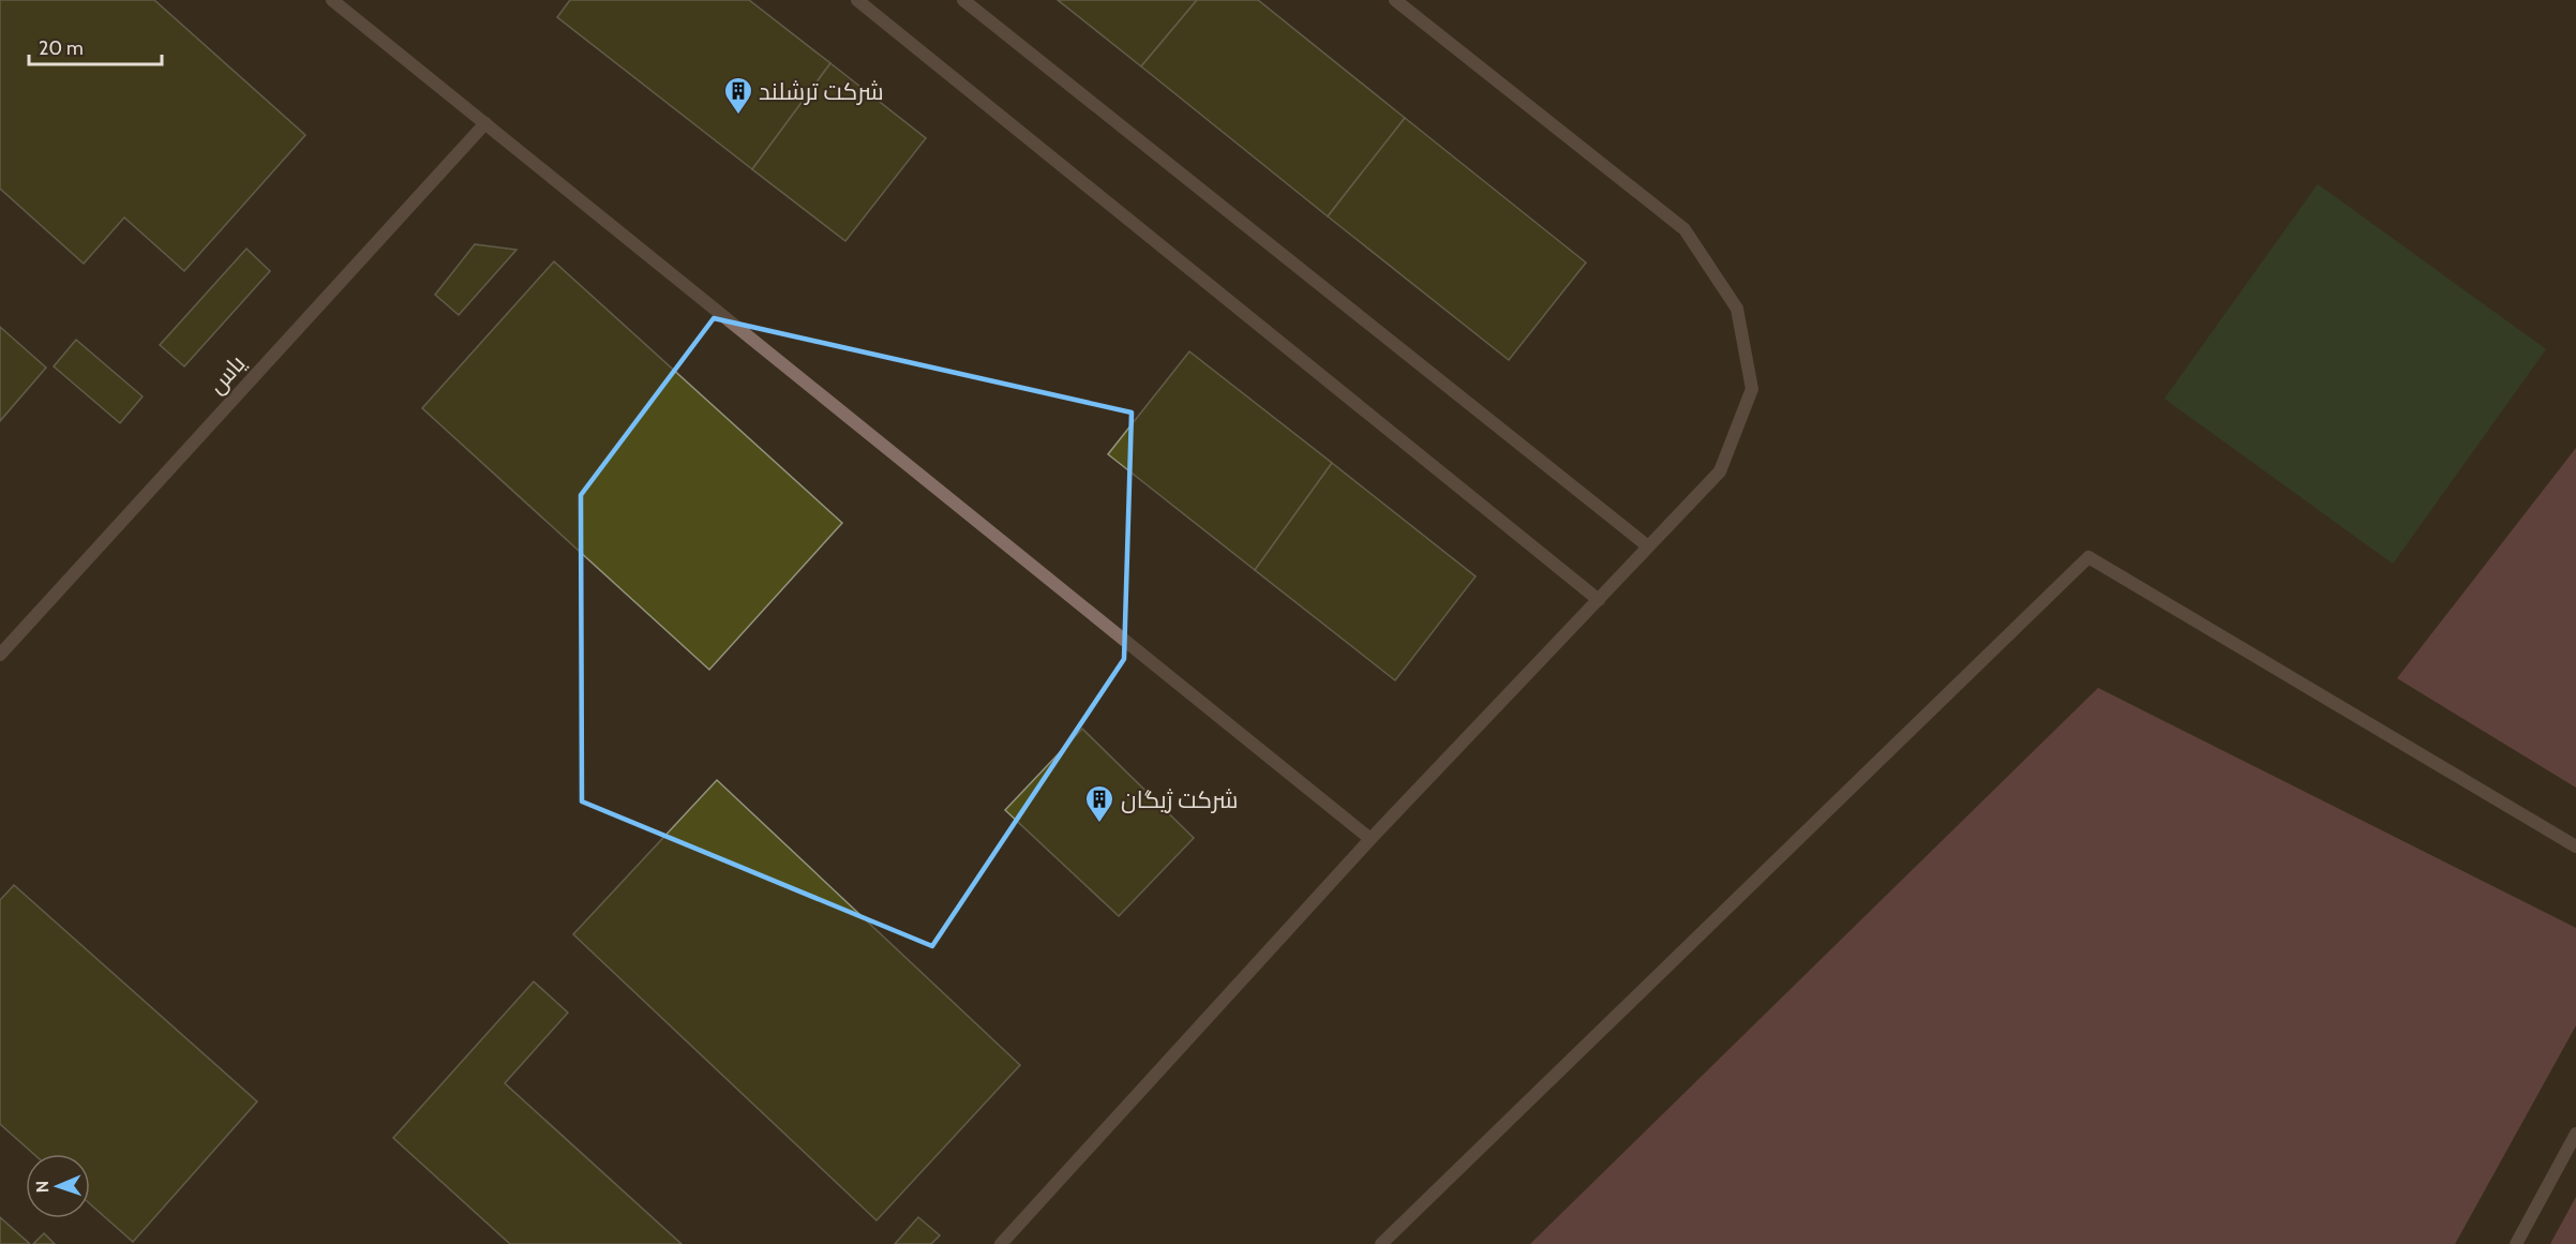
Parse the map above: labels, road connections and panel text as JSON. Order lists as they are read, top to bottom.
{
  "streets": {
    "street": ["یاس"]
  },
  "places": {
    "building": ["شرکت ترشلند", "شرکت ژیگان"]
  },
  "scale_bar": "20 m",
  "north": "left"
}
